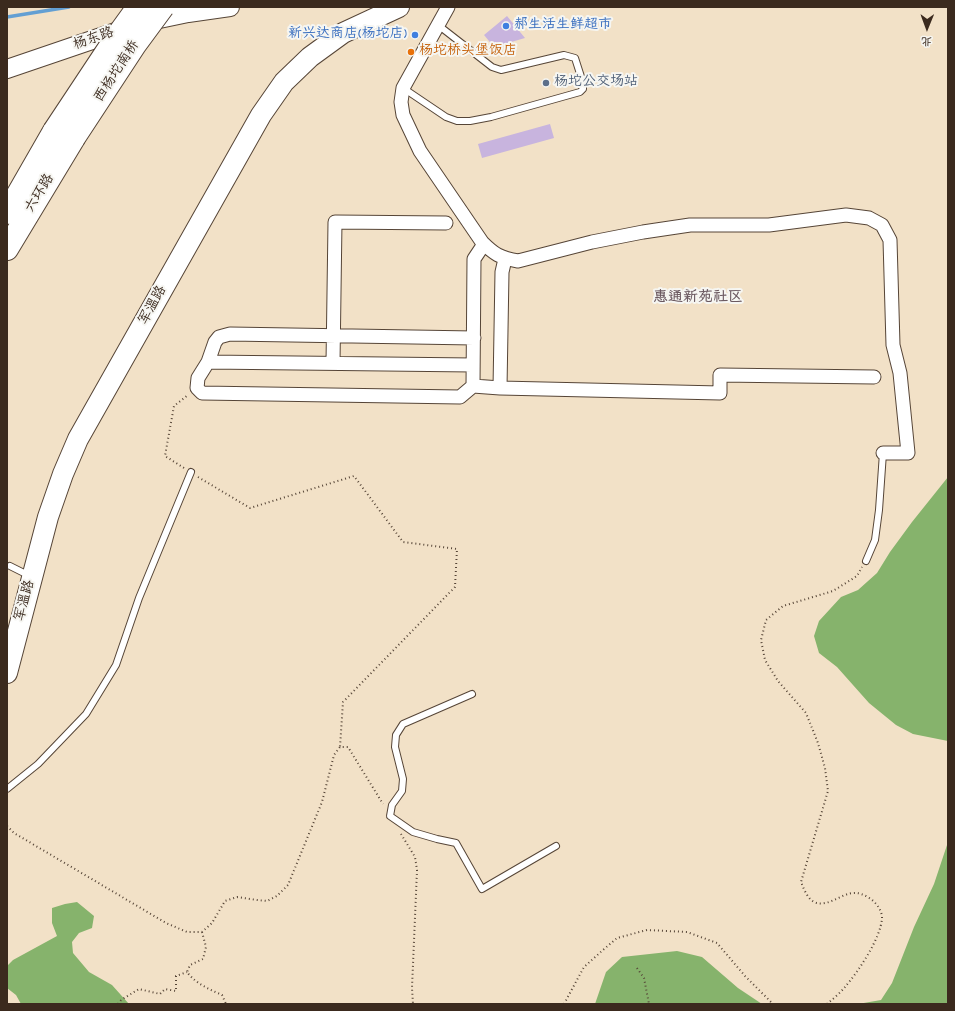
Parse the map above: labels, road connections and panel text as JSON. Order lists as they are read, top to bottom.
{
  "streets": {
    "highway": ["西杨坨南桥", "六环路"],
    "main road": ["军温路"],
    "street": ["杨东路"]
  },
  "crossings": [
    ["西杨坨南桥", "六环路"]
  ],
  "districts": ["惠通新苑社区"],
  "places": [
    "郝生活生鲜超市",
    "新兴达商店(杨坨店)",
    "杨坨桥头堡饭店",
    "杨坨公交场站"
  ],
  "north": "bottom"
}
